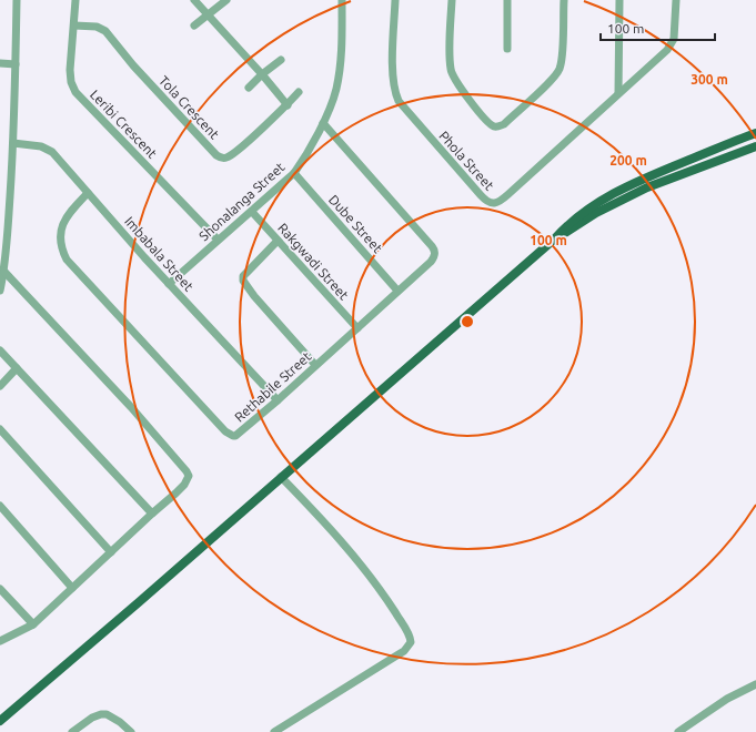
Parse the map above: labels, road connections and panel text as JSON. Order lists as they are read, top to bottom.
{
  "streets": {
    "street": [
      "Tola Crescent",
      "Leribi Crescent",
      "Phola Street",
      "Shonalanga Street",
      "Dube Street",
      "Imbabala Street",
      "Rakgwadi Street",
      "Rethabile Street"
    ]
  },
  "crossings": [
    ["Tola Crescent", "Leribi Crescent"],
    ["Leribi Crescent", "Shonalanga Street"],
    ["Shonalanga Street", "Dube Street"],
    ["Shonalanga Street", "Imbabala Street"],
    ["Shonalanga Street", "Rakgwadi Street"],
    ["Shonalanga Street", "Rethabile Street"],
    ["Dube Street", "Rethabile Street"],
    ["Imbabala Street", "Rethabile Street"],
    ["Rakgwadi Street", "Rethabile Street"]
  ],
  "scale_bar": "100 m",
  "rings": ["300 m", "200 m", "100 m"]
}
